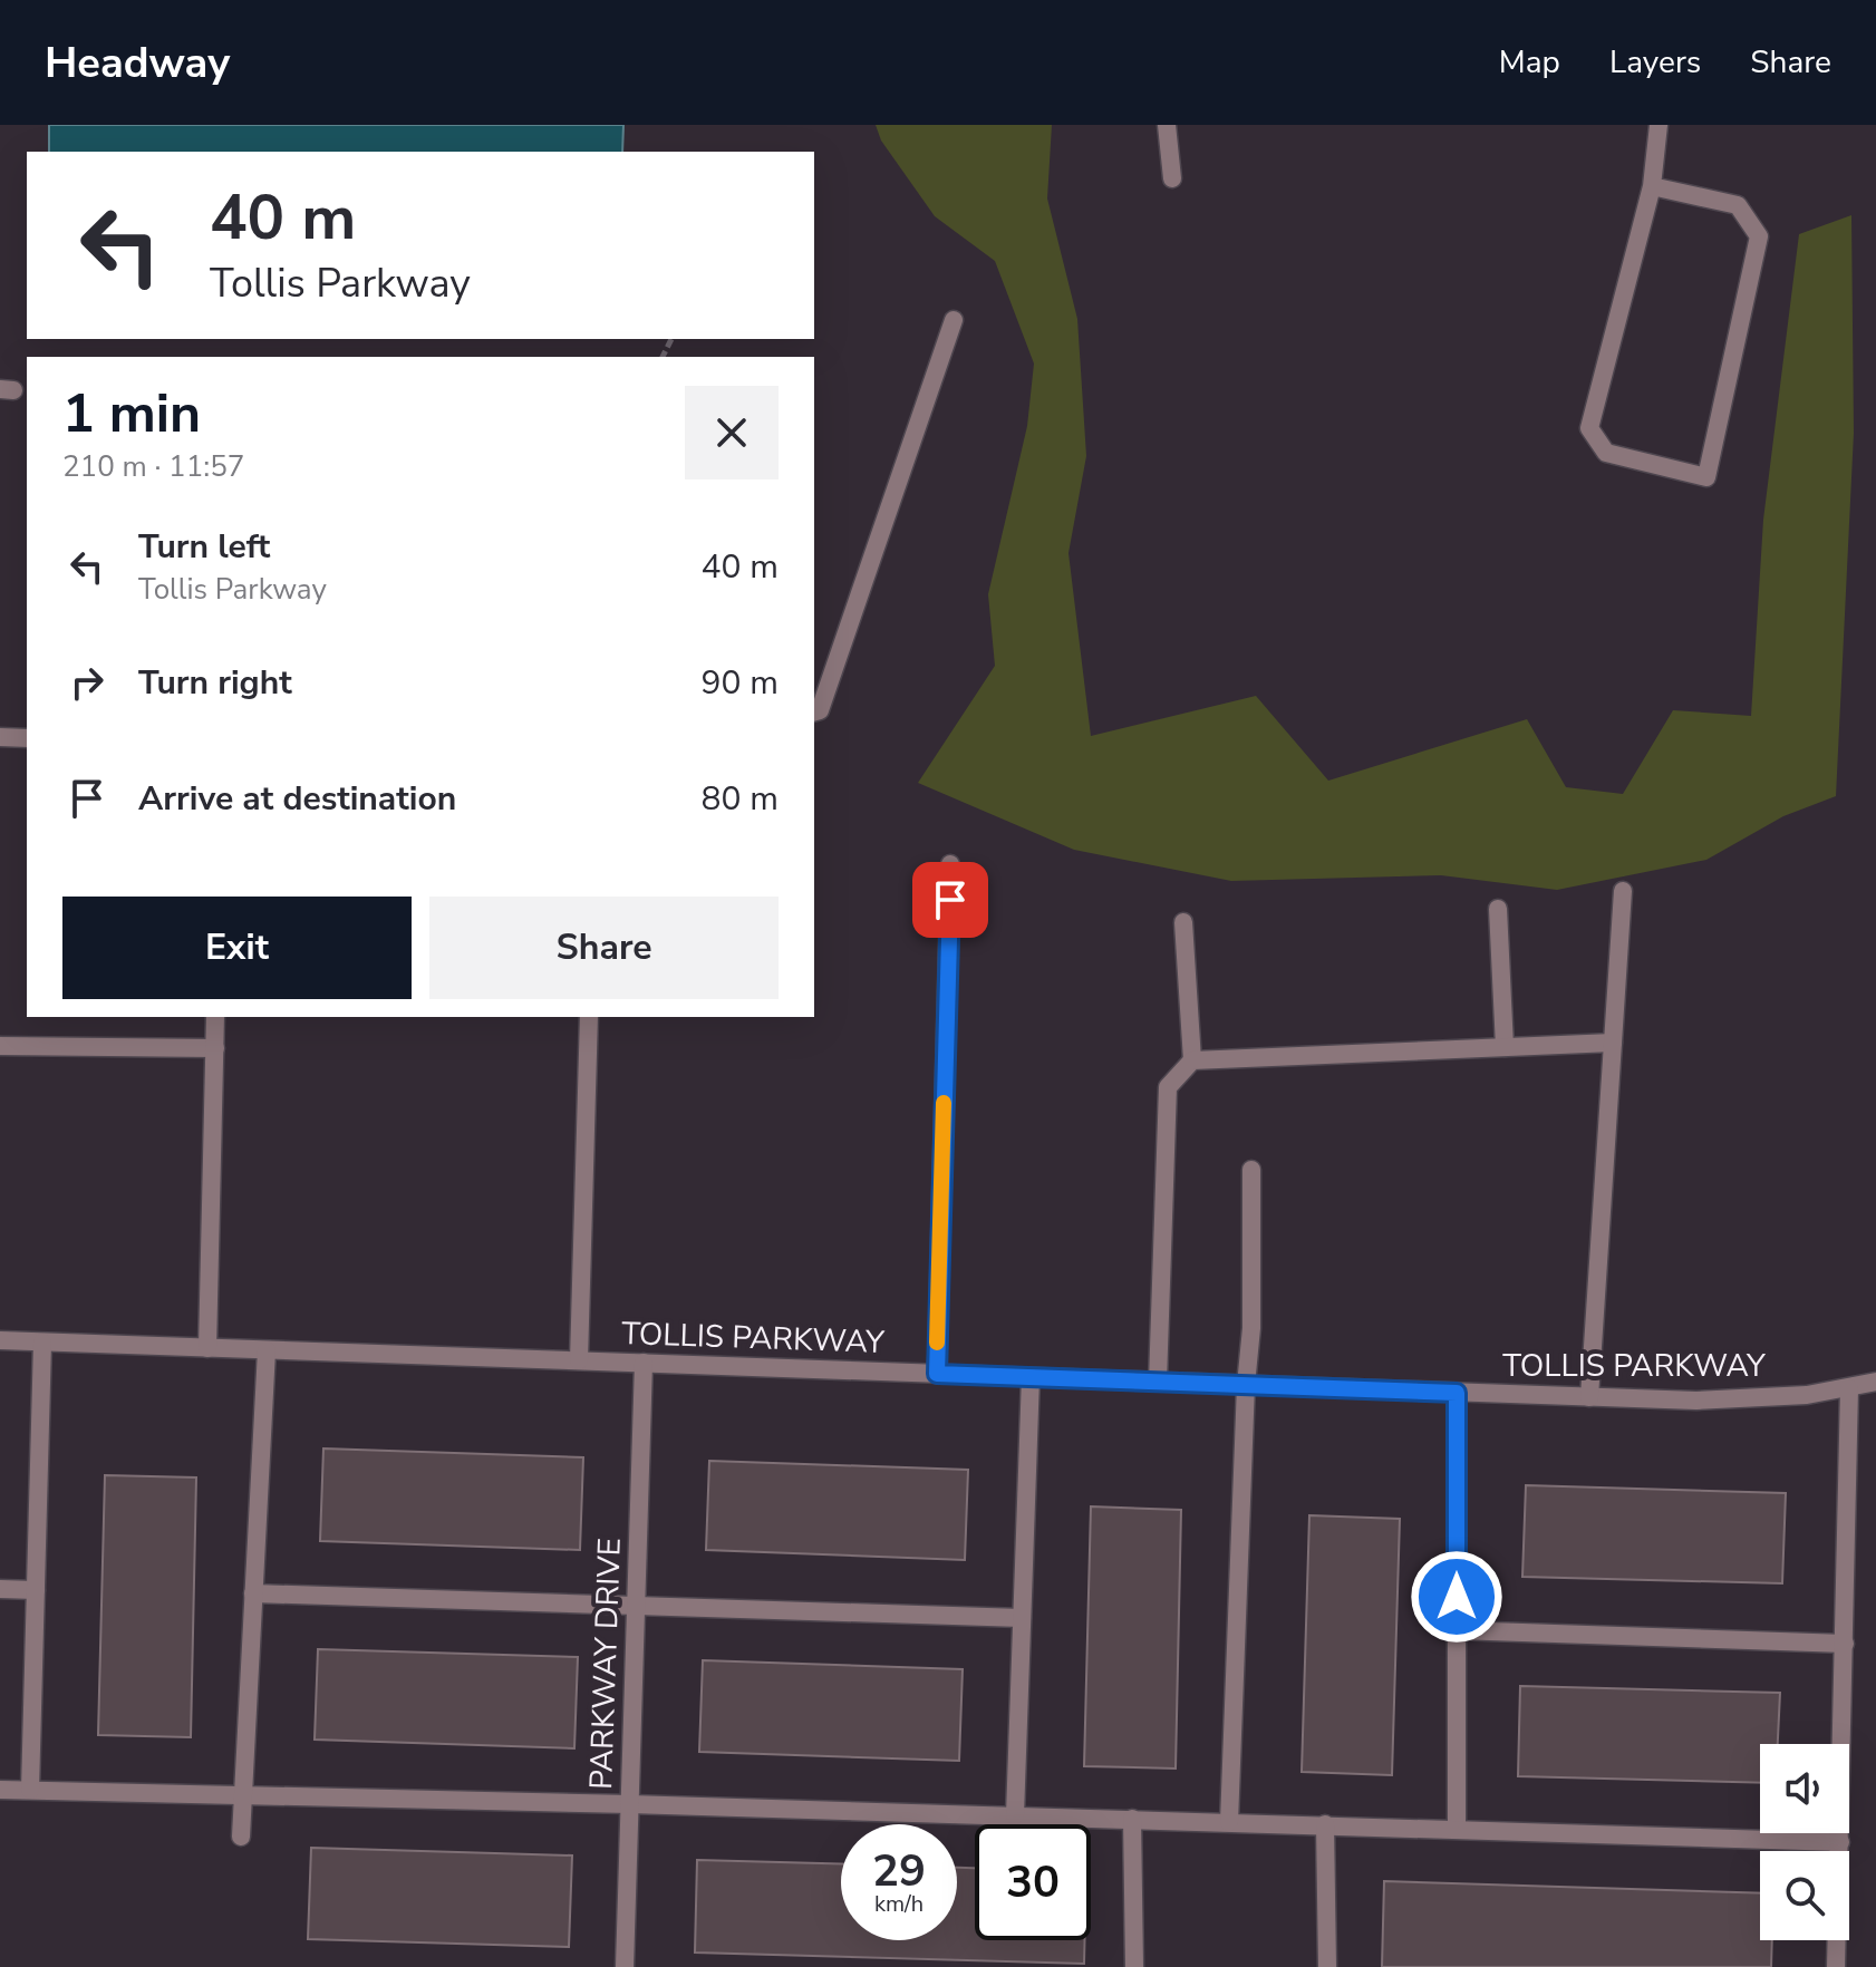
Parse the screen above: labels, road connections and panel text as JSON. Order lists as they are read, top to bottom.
{
  "streets": {
    "street": ["TOLLIS PARKWAY", "PARKWAY DRIVE"]
  },
  "crossings": [
    ["TOLLIS PARKWAY", "PARKWAY DRIVE"]
  ],
  "page": {
    "header": "Headway",
    "nav": ["Map", "Layers", "Share"],
    "turn": ["40 m", "Tollis Parkway"],
    "heading": ["1 min", "210 m · 11:57"],
    "list": [
      {
        "name": "Turn left",
        "note": "Tollis Parkway",
        "value": "40 m"
      },
      {
        "name": "Turn right",
        "value": "90 m"
      },
      {
        "name": "Arrive at destination",
        "value": "80 m"
      }
    ],
    "buttons": ["Exit", "Share"],
    "speed": "29 km/h",
    "limit": "30"
  }
}
